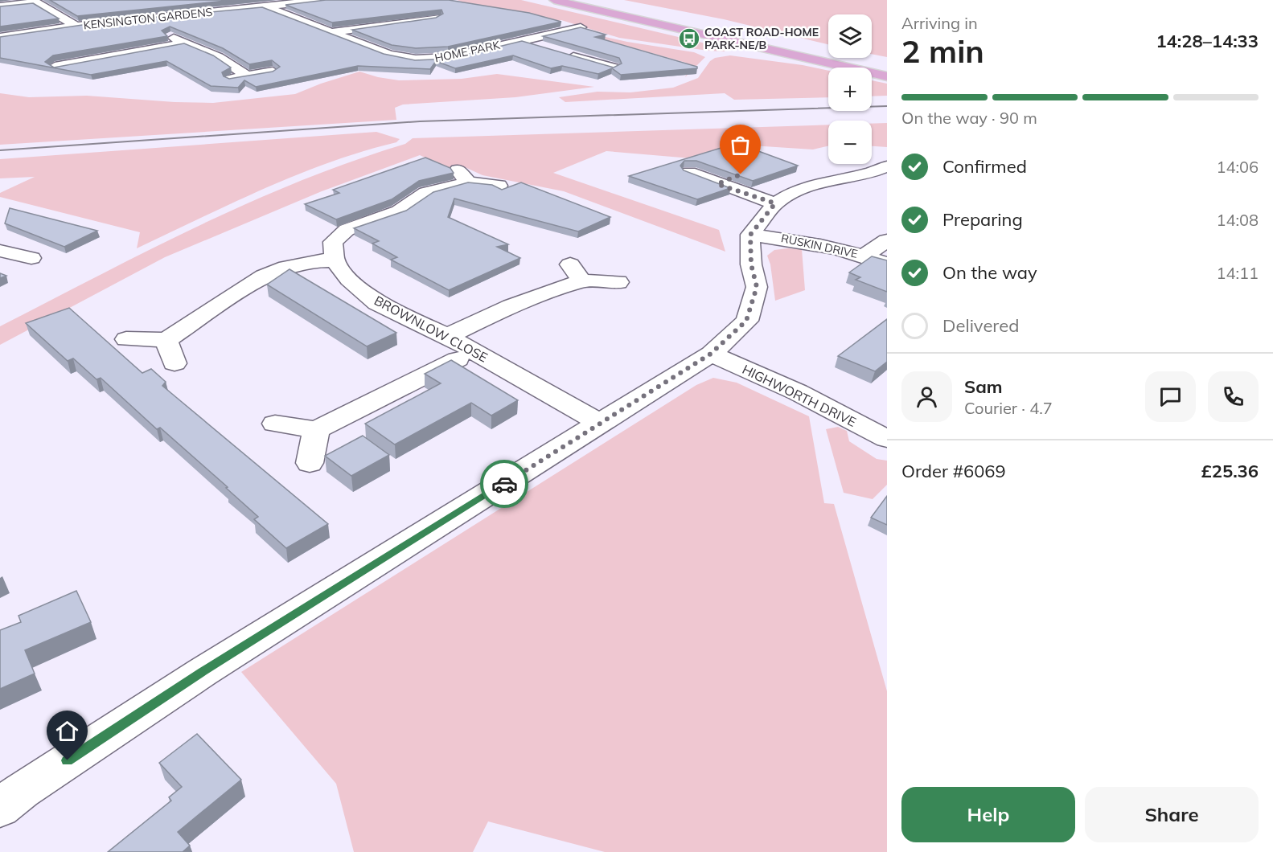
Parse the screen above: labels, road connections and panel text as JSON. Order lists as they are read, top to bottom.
{
  "streets": {
    "street": [
      "KENSINGTON GARDENS",
      "HOME PARK",
      "RUSKIN DRIVE",
      "BROWNLOW CLOSE",
      "HIGHWORTH DRIVE"
    ]
  },
  "crossings": [
    ["KENSINGTON GARDENS", "HOME PARK"]
  ],
  "places": {
    "bus stop": ["COAST ROAD-HOME PARK-NE/B"]
  },
  "page": {
    "heading": ["2 min", "Arriving in", "14:28–14:33"],
    "panel": [
      "Sam",
      "Courier · 4.7",
      "Order #6069",
      "£25.36"
    ],
    "map_buttons": ["+", "−"],
    "bar": "On the way · 90 m",
    "list": [
      ["Confirmed", "14:06"],
      ["Preparing", "14:08"],
      ["On the way", "14:11"],
      "Delivered"
    ],
    "buttons": ["Help", "Share"]
  }
}
